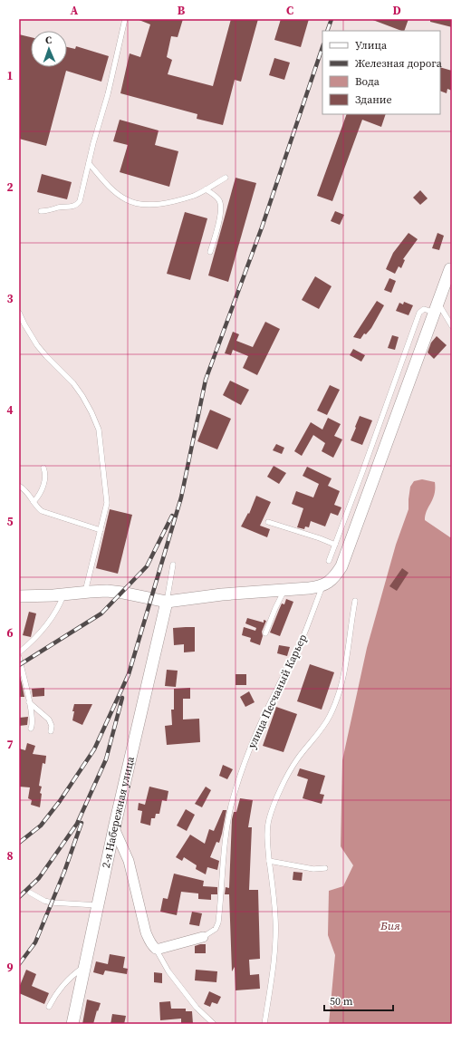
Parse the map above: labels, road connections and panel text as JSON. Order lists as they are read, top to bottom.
{
  "streets": {
    "street": ["улица Песчаный Карьер", "2-я Набережная улица"]
  },
  "water": ["Бия"],
  "legend": [
    "Улица",
    "Железная дорога",
    "Вода",
    "Здание"
  ],
  "scale_bar": "50 m",
  "north": "top",
  "grid": {
    "columns": [
      "A",
      "B",
      "C",
      "D"
    ],
    "rows": [
      "1",
      "2",
      "3",
      "4",
      "5",
      "6",
      "7",
      "8",
      "9"
    ]
  }
}
